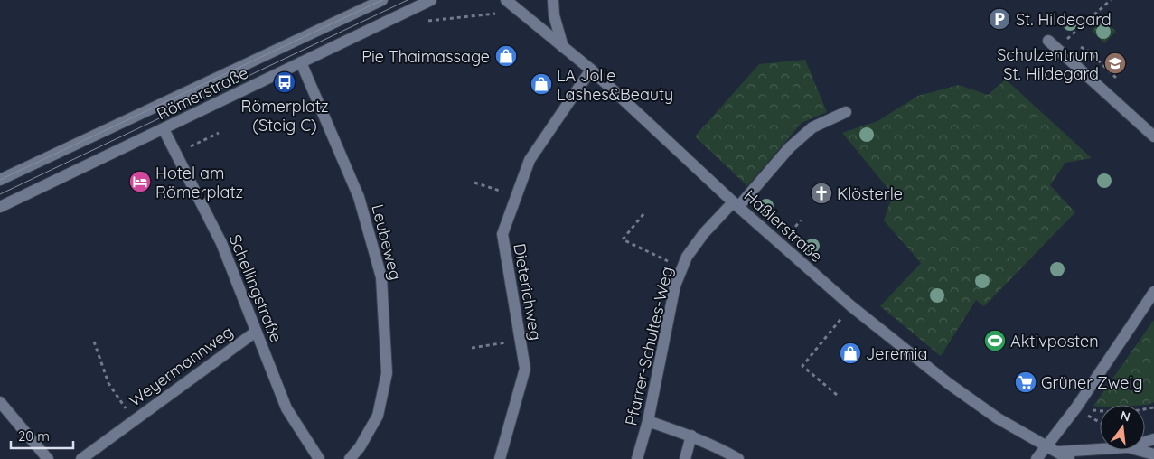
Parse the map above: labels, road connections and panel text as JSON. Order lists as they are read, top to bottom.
{
  "streets": {
    "street": [
      "Römerstraße",
      "Haßlerstraße",
      "Leubeweg",
      "Schellingstraße",
      "Dieterichweg",
      "Pfarrer-Schultes-Weg",
      "Weyermannweg"
    ]
  },
  "crossings": [
    ["Römerstraße", "Leubeweg"],
    ["Römerstraße", "Schellingstraße"],
    ["Haßlerstraße", "Dieterichweg"],
    ["Haßlerstraße", "Pfarrer-Schultes-Weg"],
    ["Schellingstraße", "Weyermannweg"]
  ],
  "places": {
    "parking": ["St. Hildegard"],
    "shop": ["Pie Thaimassage", "LA Jolie Lashes&Beauty", "Jeremia"],
    "school or university": ["Schulzentrum St. Hildegard"],
    "bus stop": ["Römerplatz (Steig C)"],
    "hotel": ["Hotel am Römerplatz"],
    "church": ["Klösterle"],
    "sports": ["Aktivposten"],
    "supermarket": ["Grüner Zweig"]
  },
  "scale_bar": "20 m",
  "north": "top"
}
